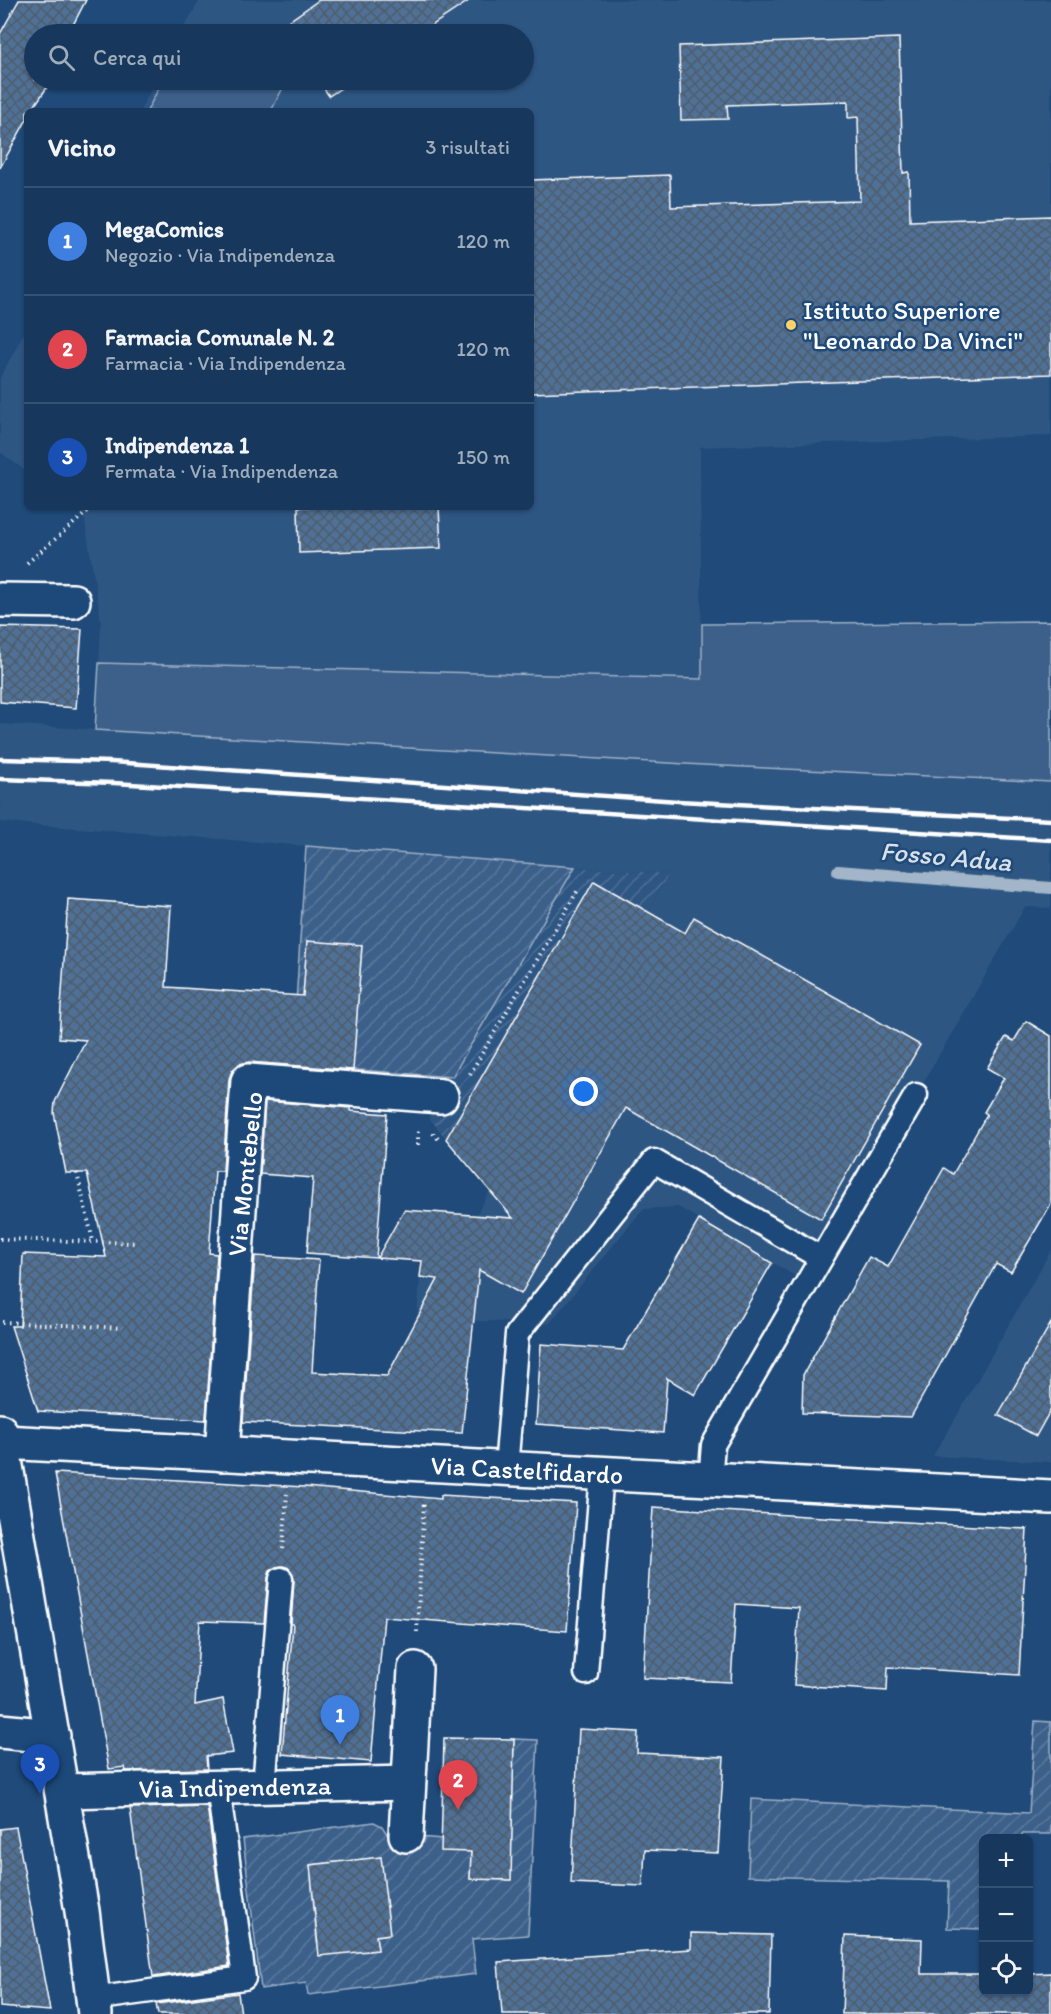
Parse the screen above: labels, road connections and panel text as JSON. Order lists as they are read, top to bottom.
{
  "streets": {
    "street": ["Via Montebello", "Via Castelfidardo", "Via Indipendenza"]
  },
  "crossings": [
    ["Via Montebello", "Via Castelfidardo"]
  ],
  "water": ["Fosso Adua"],
  "places": ["Istituto Superiore \"Leonardo Da Vinci\""],
  "page": {
    "search": "Cerca qui",
    "heading": ["Vicino", "3 risultati"],
    "list": [
      {
        "mark": "1",
        "name": "MegaComics",
        "note": "Negozio · Via Indipendenza",
        "value": "120 m"
      },
      {
        "mark": "2",
        "name": "Farmacia Comunale N. 2",
        "note": "Farmacia · Via Indipendenza",
        "value": "120 m"
      },
      {
        "mark": "3",
        "name": "Indipendenza 1",
        "note": "Fermata · Via Indipendenza",
        "value": "150 m"
      }
    ],
    "pins": ["1", "3", "2"],
    "map_buttons": ["+", "−"]
  }
}
